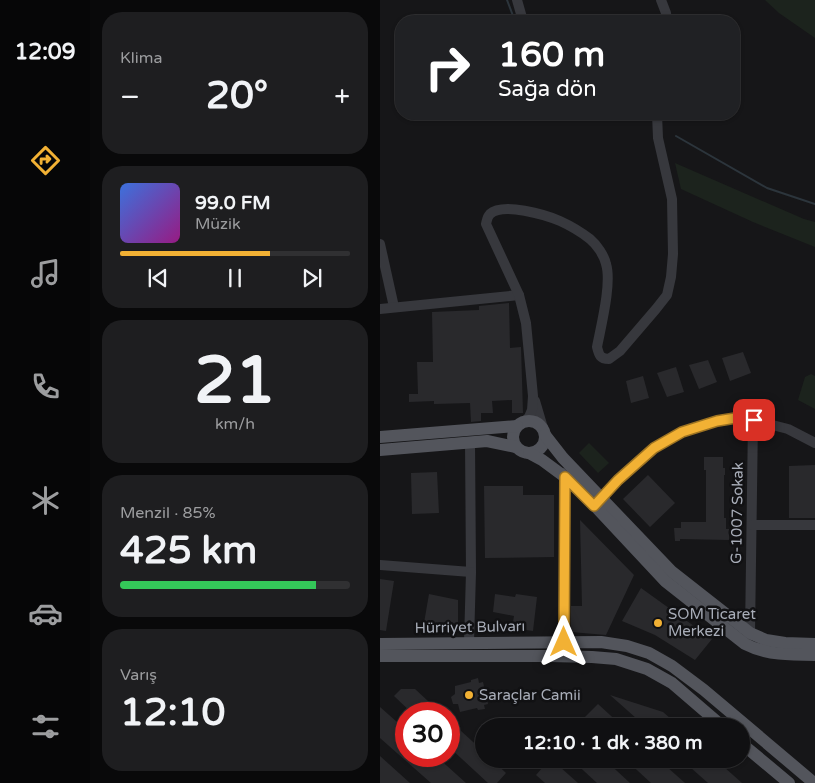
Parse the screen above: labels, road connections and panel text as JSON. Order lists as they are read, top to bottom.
{
  "streets": {
    "main road": ["Hürriyet Bulvarı"],
    "street": ["G-1007 Sokak"]
  },
  "places": ["SOM Ticaret Merkezi", "Saraçlar Camii"],
  "page": {
    "tabs": "12:09",
    "tile": [
      "Klima",
      ["21", "km/h"],
      ["Menzil · 85%", "425 km"],
      ["Varış", "12:10"]
    ],
    "turn": ["160 m", "Sağa dön"],
    "heat": ["−", "20°", "+"],
    "song": ["99.0 FM", "Müzik"],
    "limit": "30",
    "trip": "12:10 · 1 dk · 380 m"
  }
}
